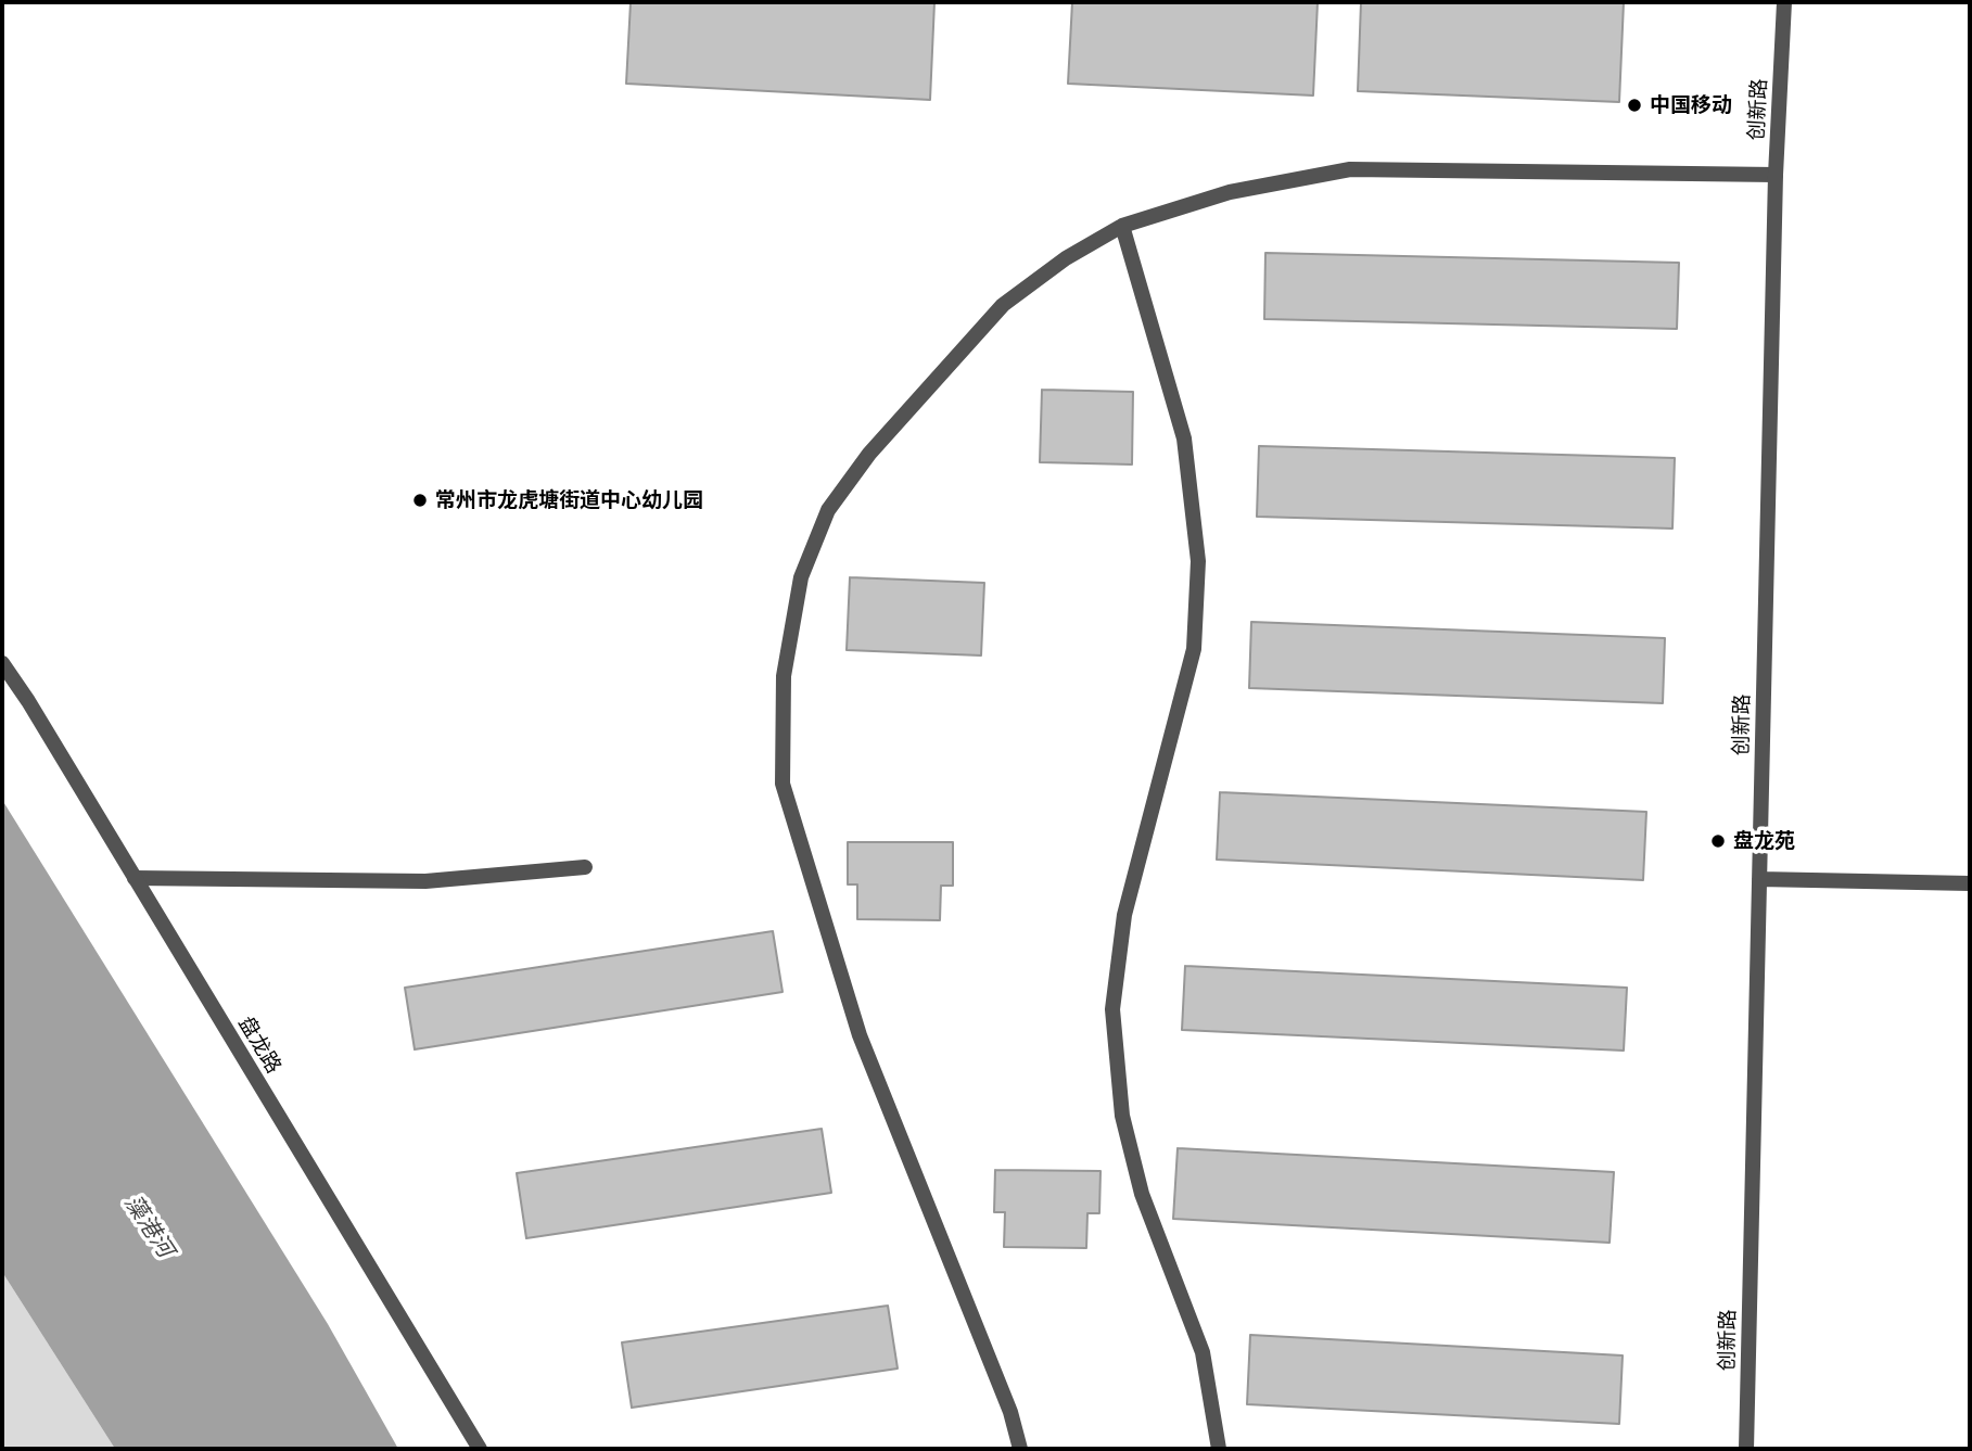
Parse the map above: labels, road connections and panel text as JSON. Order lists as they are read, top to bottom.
{
  "streets": {
    "street": ["创新路", "盘龙路"]
  },
  "water": ["藻港河"],
  "places": ["中国移动", "常州市龙虎塘街道中心幼儿园", "盘龙苑"]
}
